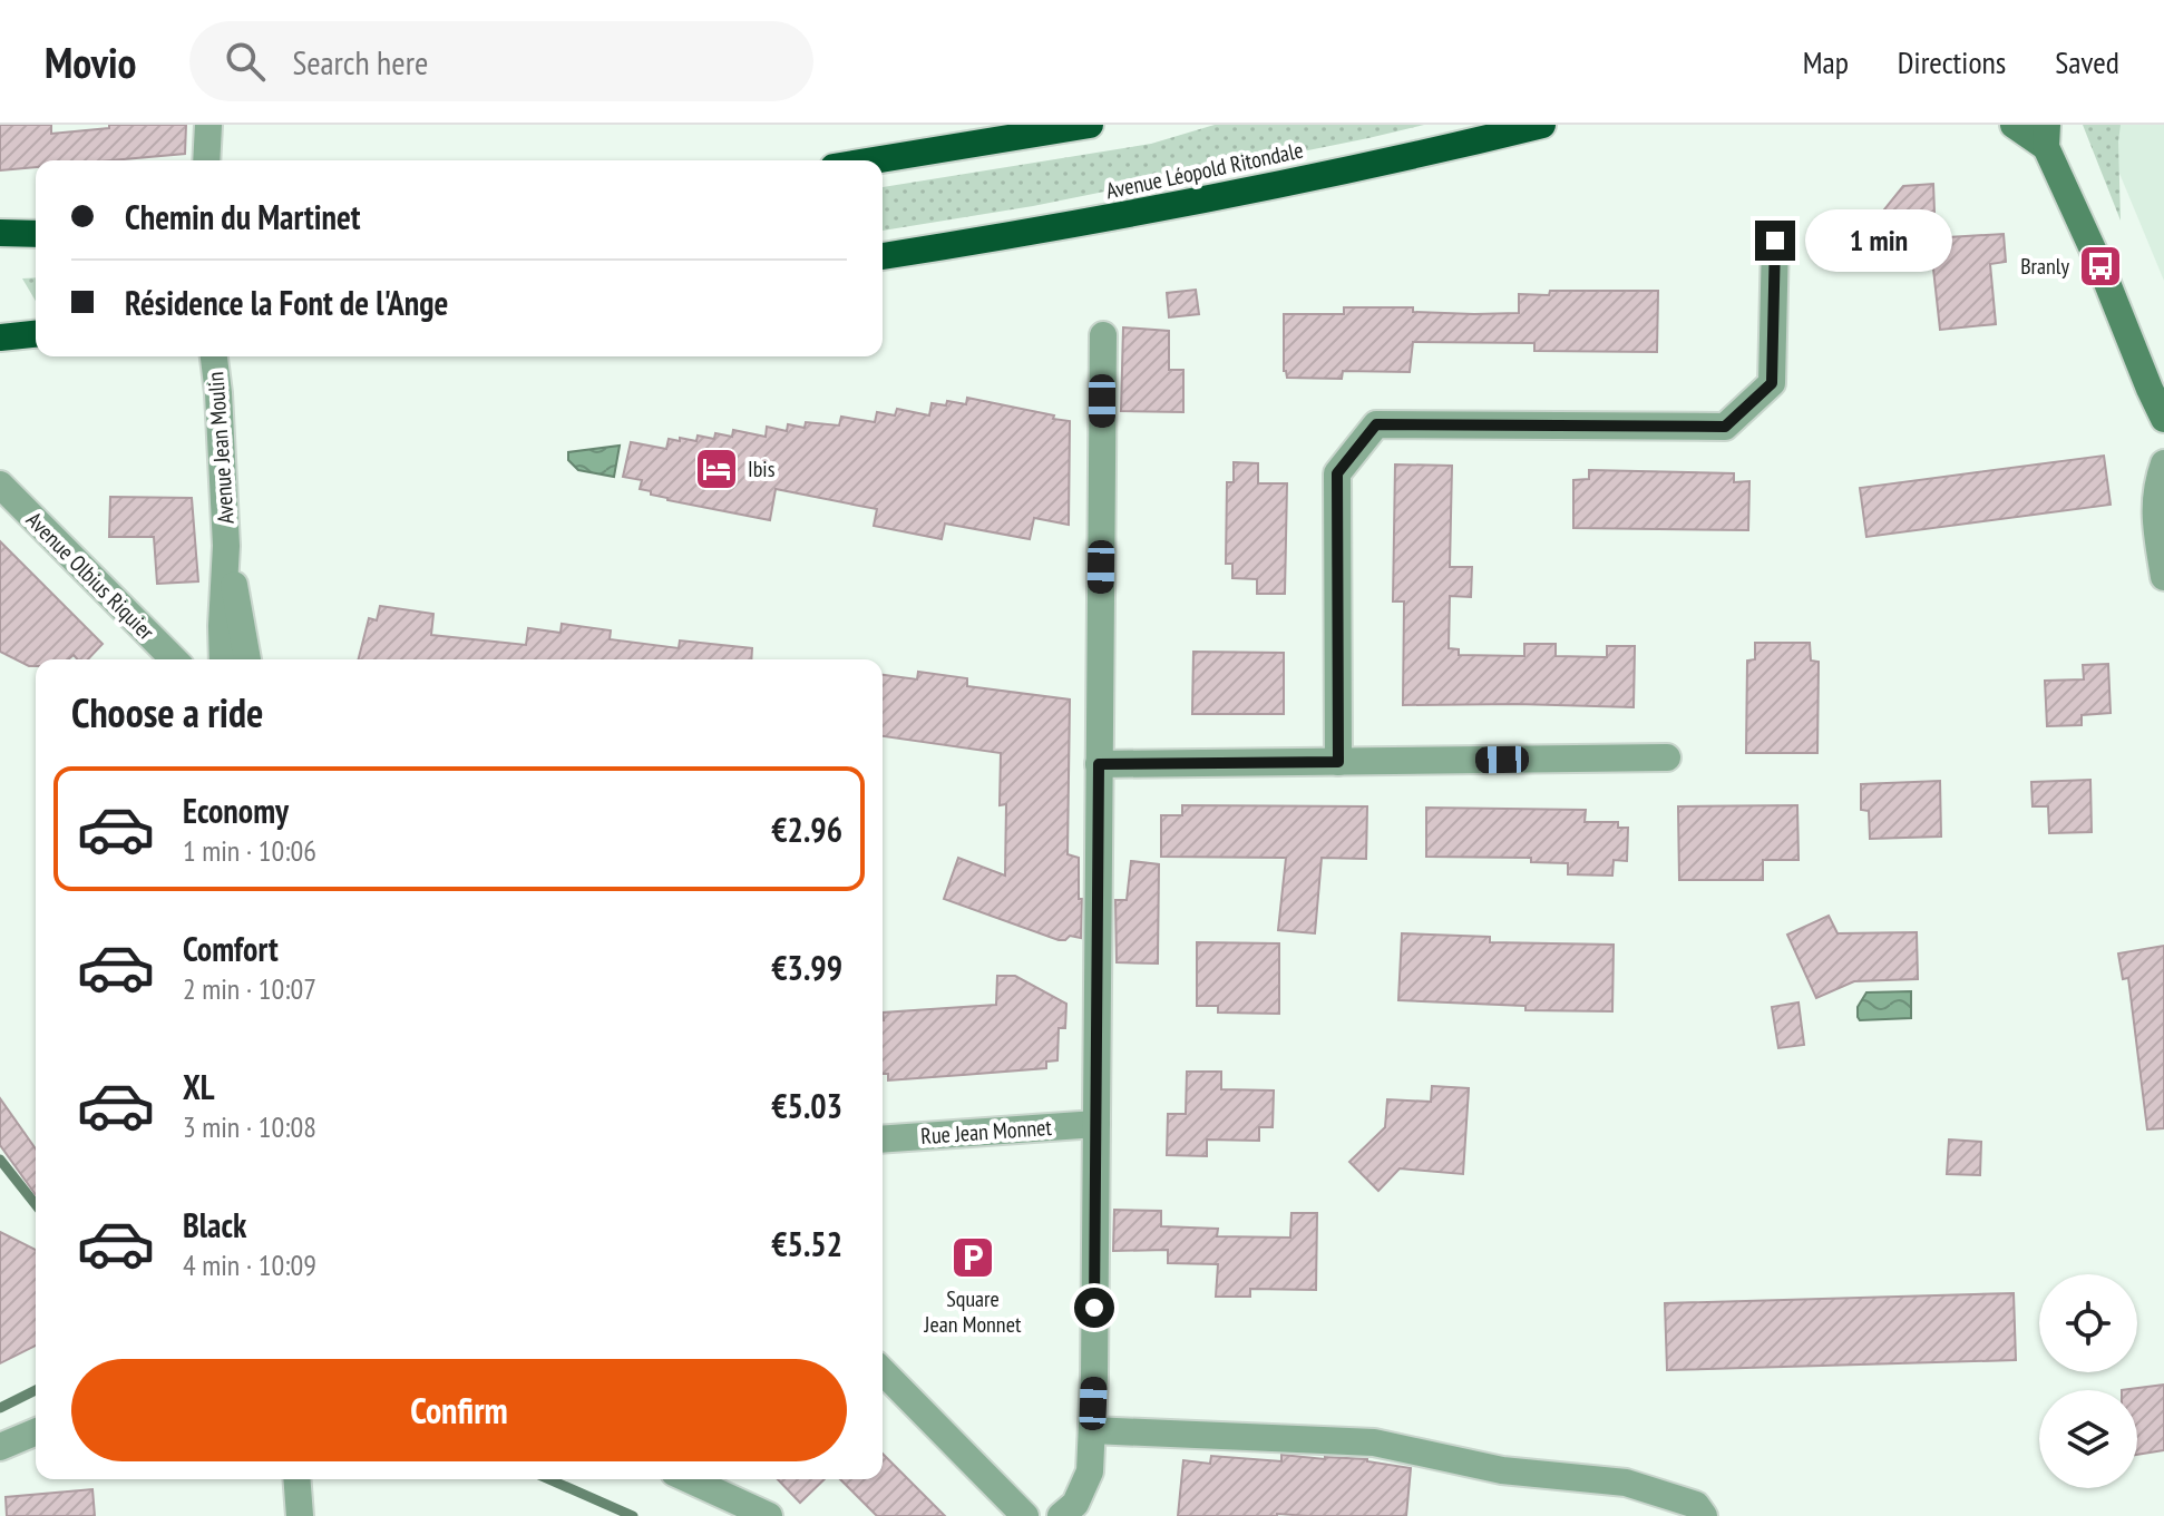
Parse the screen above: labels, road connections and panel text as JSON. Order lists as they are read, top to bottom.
{
  "streets": {
    "highway": ["Avenue Léopold Ritondale"],
    "street": ["Avenue Jean Moulin", "Avenue Olbius Riquier", "Rue Jean Monnet"]
  },
  "places": {
    "bus stop": ["Branly"],
    "hotel": ["Ibis"],
    "parking": ["Square Jean Monnet"]
  },
  "page": {
    "header": "Movio",
    "search": "Search here",
    "nav": ["Map", "Directions", "Saved"],
    "banner": ["Chemin du Martinet", "Résidence la Font de l'Ange"],
    "bubble": "1 min",
    "heading": "Choose a ride",
    "list": [
      {
        "name": "Economy",
        "note": "1 min · 10:06",
        "value": "€2.96"
      },
      {
        "name": "Comfort",
        "note": "2 min · 10:07",
        "value": "€3.99"
      },
      {
        "name": "XL",
        "note": "3 min · 10:08",
        "value": "€5.03"
      },
      {
        "name": "Black",
        "note": "4 min · 10:09",
        "value": "€5.52"
      }
    ],
    "buttons": "Confirm"
  }
}
